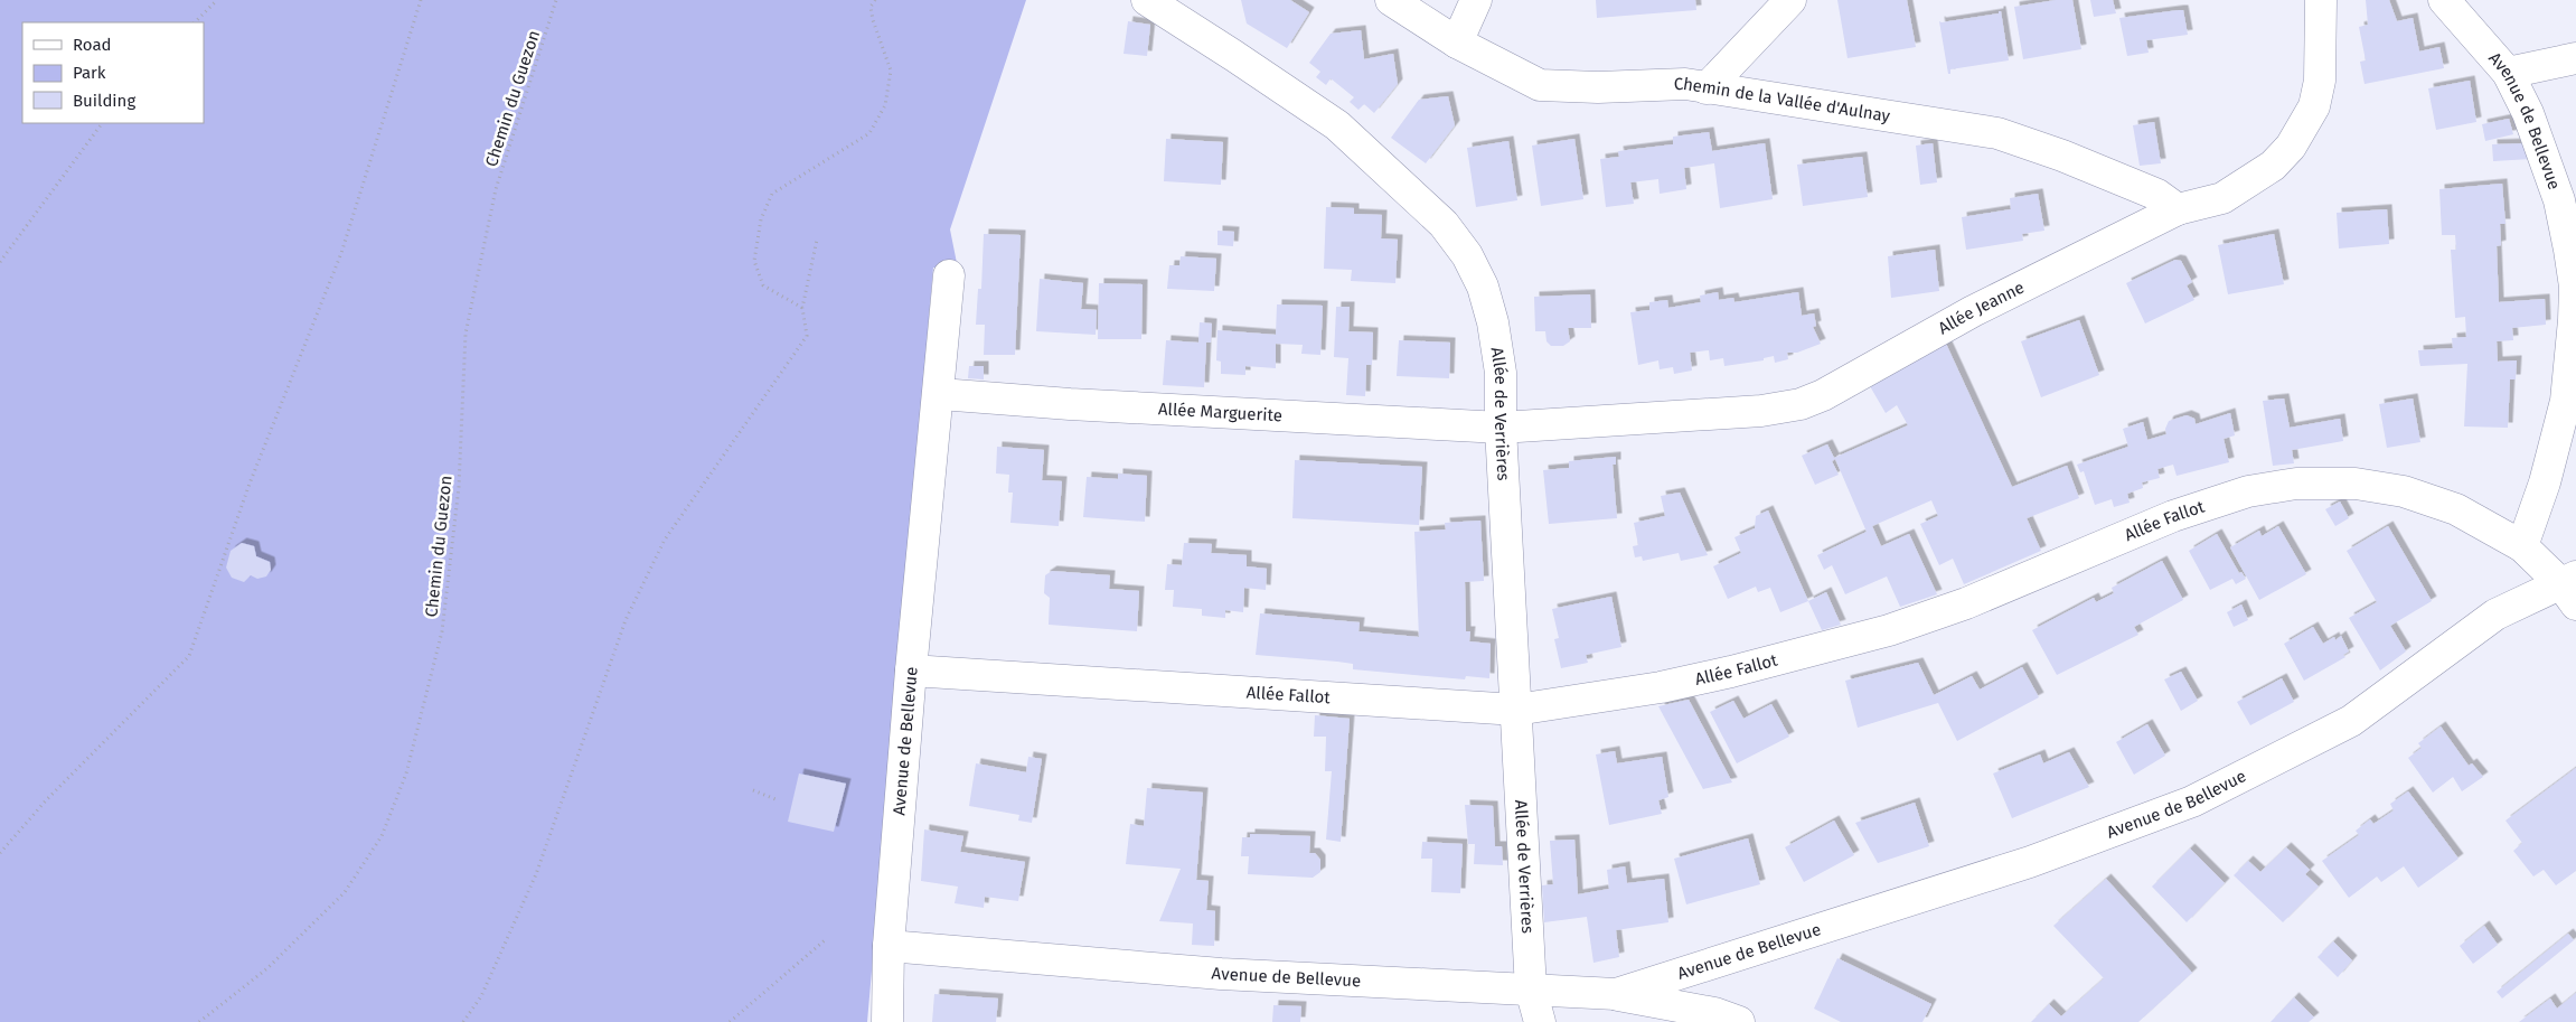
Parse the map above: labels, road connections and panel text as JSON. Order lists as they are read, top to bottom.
{
  "streets": {
    "street": [
      "Chemin de la Vallée d'Aulnay",
      "Avenue de Bellevue",
      "Allée Jeanne",
      "Allée Marguerite",
      "Allée de Verrières",
      "Allée Fallot"
    ],
    "path": ["Chemin du Guezon"]
  },
  "crossings": [
    ["Chemin de la Vallée d'Aulnay", "Allée Jeanne"],
    ["Avenue de Bellevue", "Allée Marguerite"],
    ["Avenue de Bellevue", "Allée de Verrières"],
    ["Avenue de Bellevue", "Allée Fallot"],
    ["Allée Jeanne", "Allée Marguerite"],
    ["Allée Jeanne", "Allée de Verrières"],
    ["Allée Marguerite", "Allée de Verrières"],
    ["Allée de Verrières", "Allée Fallot"]
  ],
  "legend": ["Road", "Park", "Building"]
}
